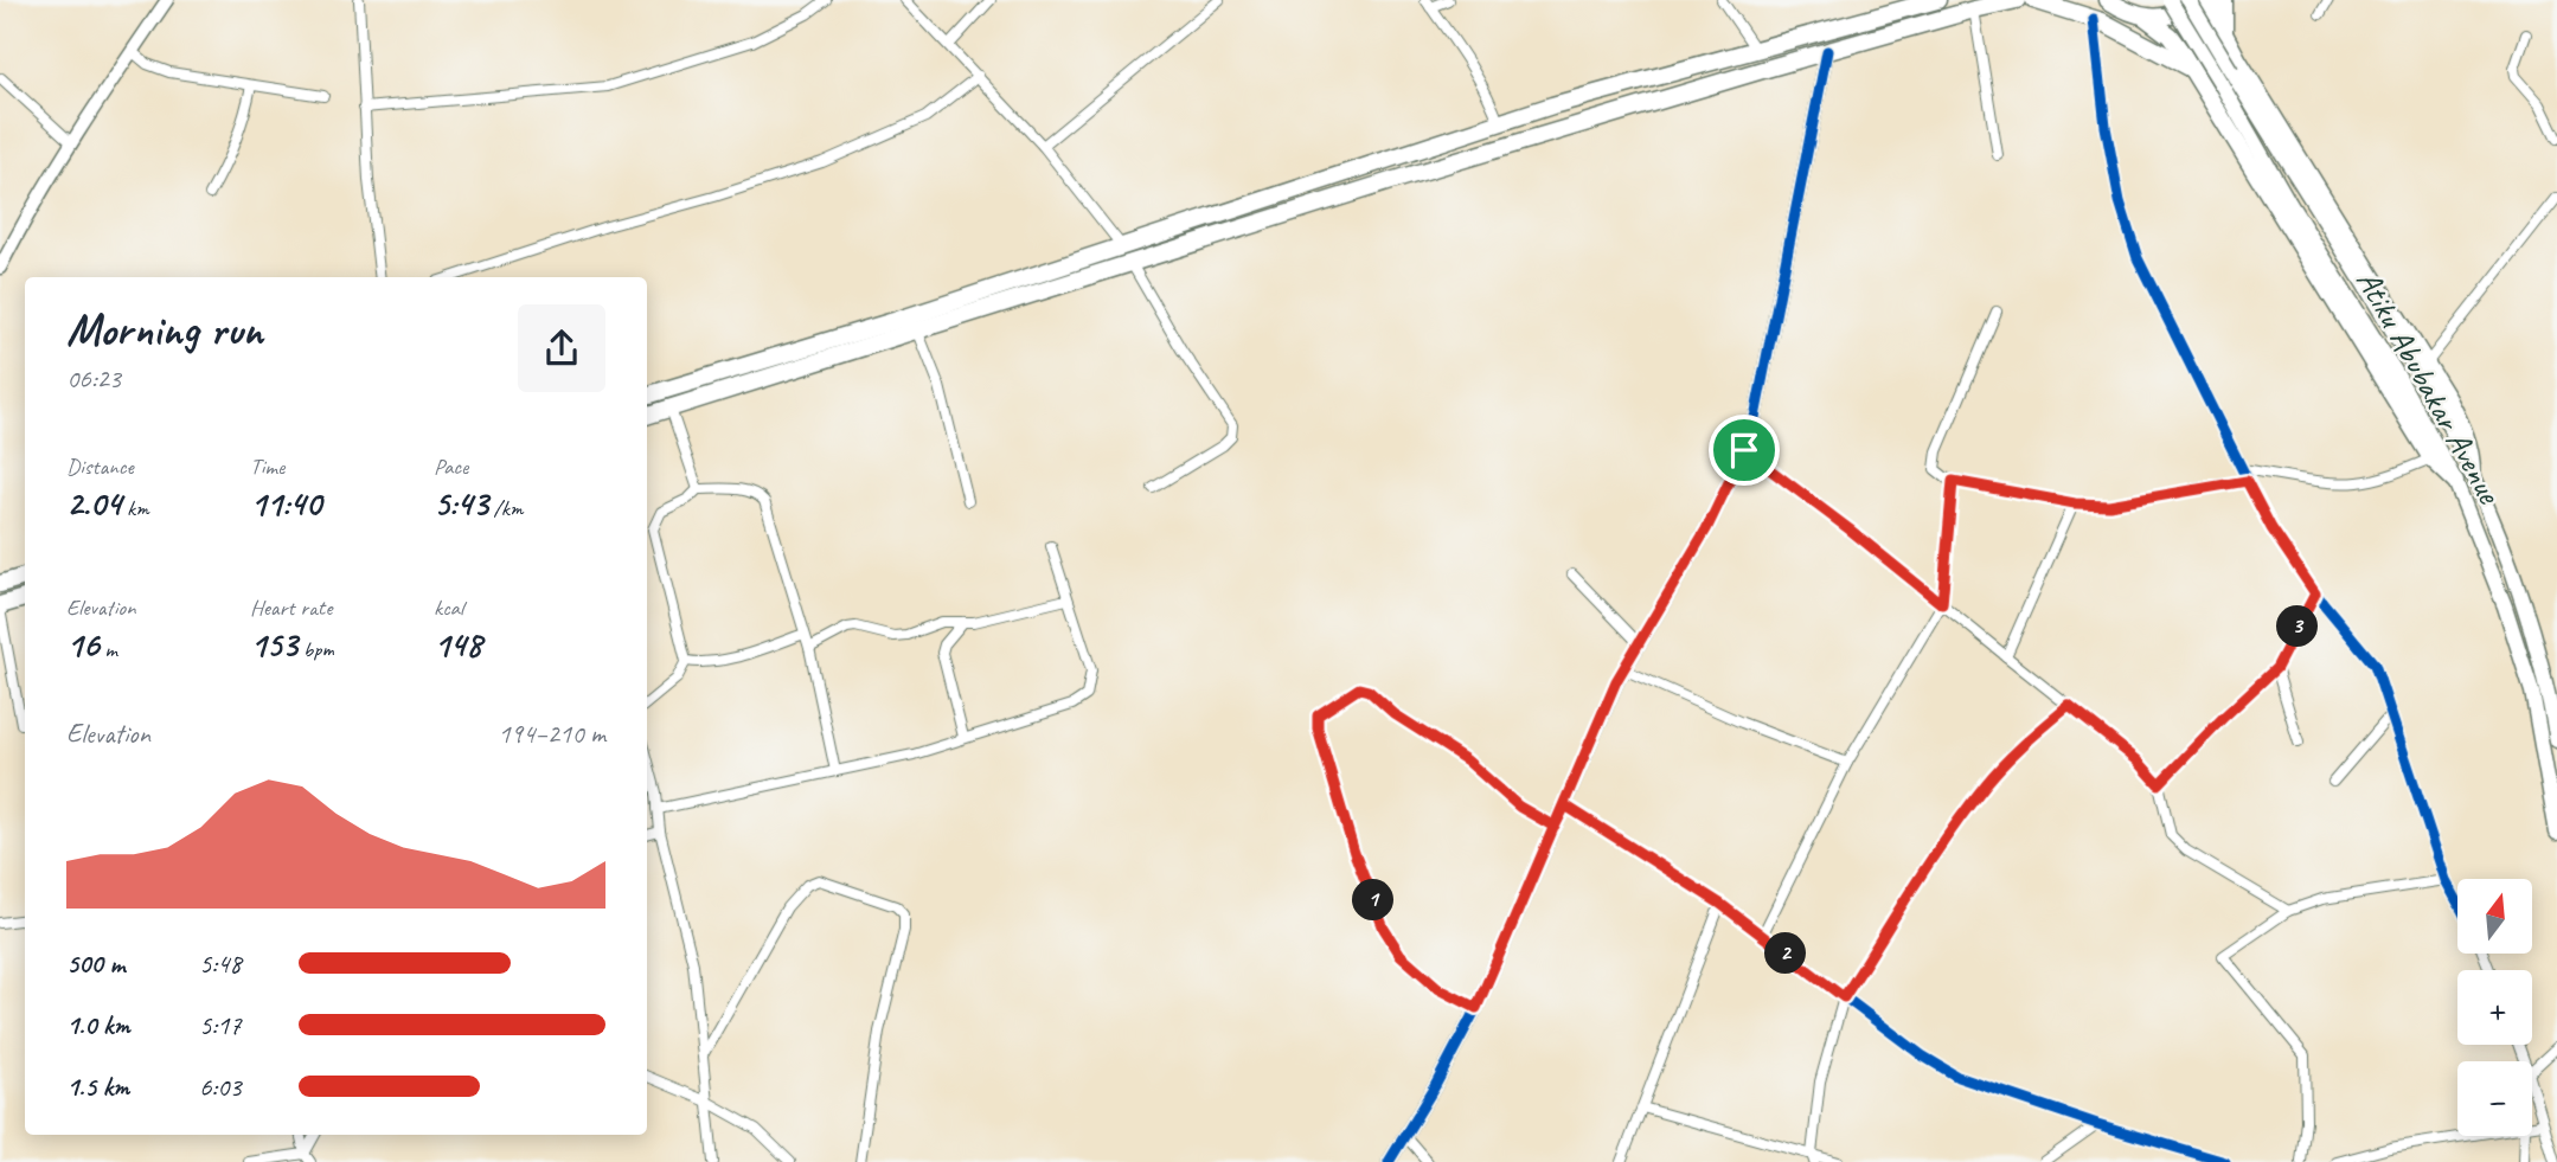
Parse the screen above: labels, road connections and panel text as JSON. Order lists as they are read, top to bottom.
{
  "streets": {
    "main road": ["Atiku Abubakar Avenue"]
  },
  "north": "top",
  "page": {
    "heading": ["Morning run", "06:23"],
    "stats": [
      ["Distance", "2.04 km"],
      ["Time", "11:40"],
      ["Pace", "5:43 /km"],
      ["Elevation", "16 m"],
      ["Heart rate", "153 bpm"],
      ["kcal", "148"]
    ],
    "pins": ["3", "1", "2"],
    "chart": ["Elevation", "194–210 m"],
    "map_buttons": ["+", "−"],
    "list": [
      {
        "name": "500 m",
        "note": "5:48"
      },
      {
        "name": "1.0 km",
        "note": "5:17"
      },
      {
        "name": "1.5 km",
        "note": "6:03"
      }
    ]
  }
}
